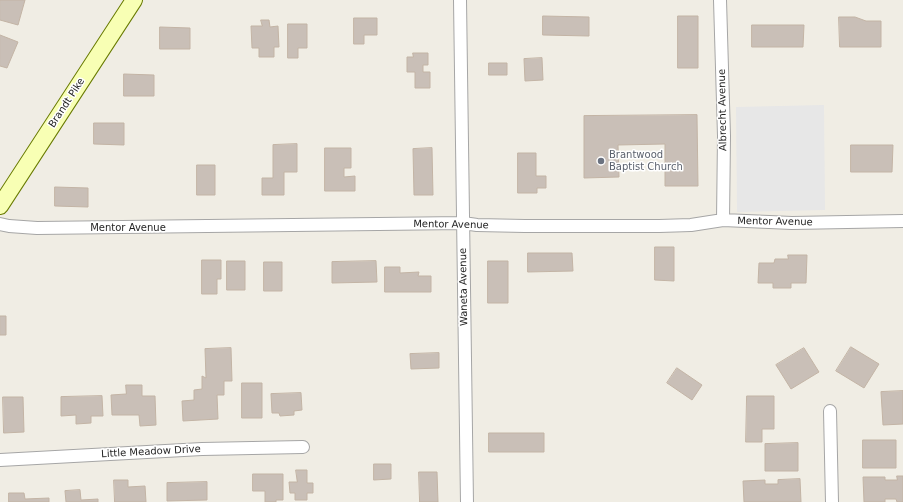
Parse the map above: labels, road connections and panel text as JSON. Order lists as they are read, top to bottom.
{
  "streets": {
    "main road": ["Brandt Pike"],
    "street": [
      "Albrecht Avenue",
      "Mentor Avenue",
      "Waneta Avenue",
      "Little Meadow Drive"
    ]
  },
  "crossings": [
    ["Albrecht Avenue", "Mentor Avenue"],
    ["Mentor Avenue", "Waneta Avenue"]
  ],
  "places": ["Brantwood Baptist Church"]
}
